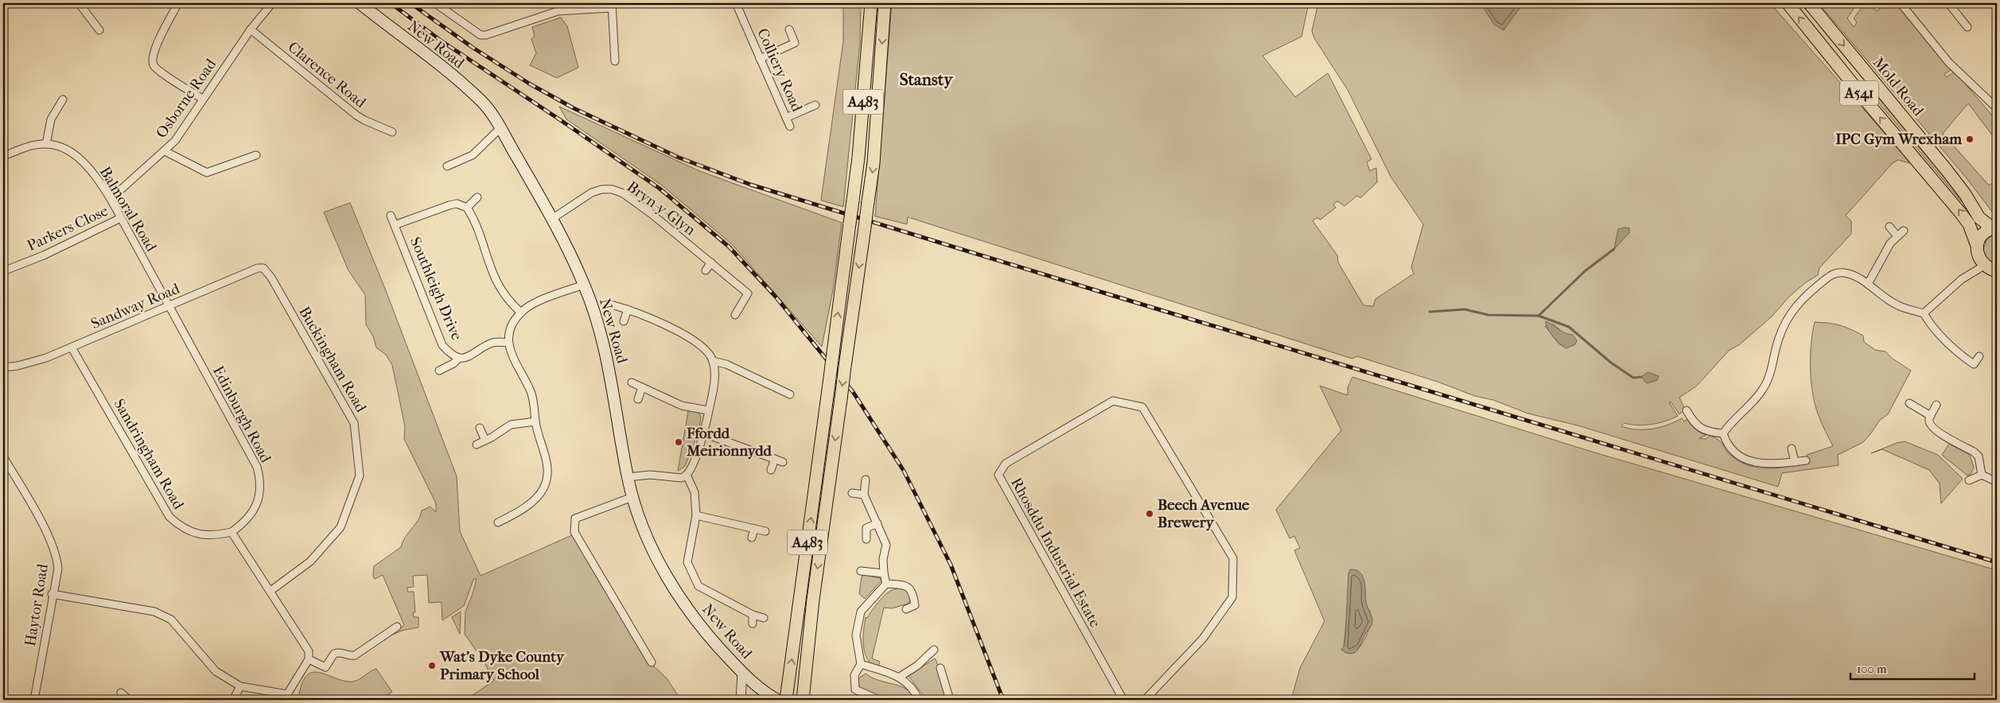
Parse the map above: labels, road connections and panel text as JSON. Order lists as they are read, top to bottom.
{
  "streets": {
    "main road": [
      "New Road",
      "Mold Road",
      "A541",
      "A483"
    ],
    "street": [
      "Colliery Road",
      "Clarence Road",
      "Osborne Road",
      "Bryn-y-Glyn",
      "Balmoral Road",
      "Parkers Close",
      "Southleigh Drive",
      "Sandway Road",
      "Buckingham Road",
      "Edinburgh Road",
      "Sandringham Road",
      "Rhosddu Industrial Estate",
      "Haytor Road"
    ]
  },
  "crossings": [
    ["New Road", "Bryn-y-Glyn"],
    ["Clarence Road", "Osborne Road"],
    ["Osborne Road", "Balmoral Road"],
    ["Balmoral Road", "Parkers Close"],
    ["Balmoral Road", "Sandway Road"],
    ["Balmoral Road", "Edinburgh Road"],
    ["Sandway Road", "Buckingham Road"],
    ["Sandway Road", "Edinburgh Road"],
    ["Sandway Road", "Sandringham Road"],
    ["Edinburgh Road", "Sandringham Road"]
  ],
  "districts": ["Stansty"],
  "places": [
    "IPC Gym Wrexham",
    "Ffordd Meirionnydd",
    "Beech Avenue Brewery",
    "Wat's Dyke County Primary School"
  ],
  "scale_bar": "100 m"
}
